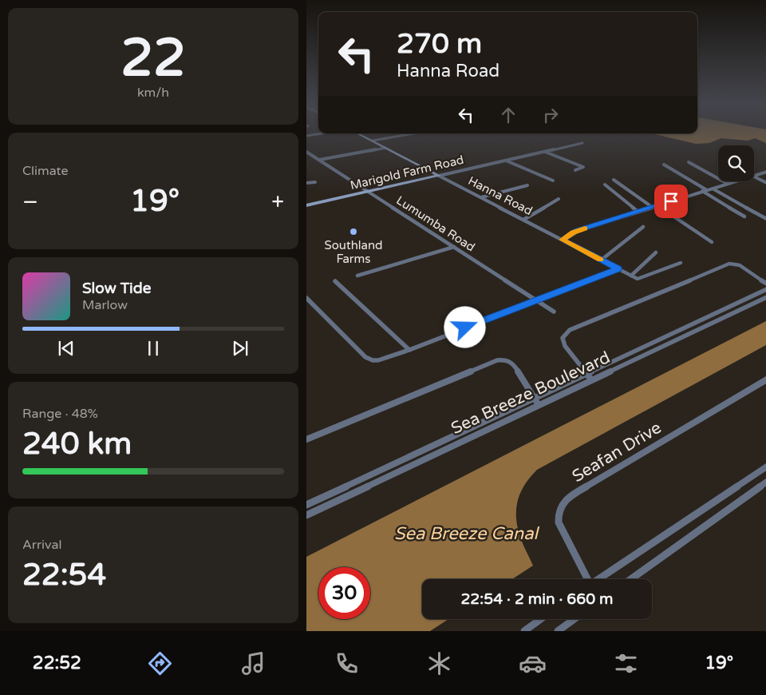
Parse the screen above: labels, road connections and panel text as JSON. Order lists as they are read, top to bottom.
{
  "streets": {
    "street": [
      "Marigold Farm Road",
      "Hanna Road",
      "Lumumba Road",
      "Sea Breeze Boulevard",
      "Seafan Drive"
    ]
  },
  "crossings": [
    ["Marigold Farm Road", "Hanna Road"],
    ["Marigold Farm Road", "Lumumba Road"]
  ],
  "water": ["Sea Breeze Canal"],
  "places": ["Southland Farms"],
  "page": {
    "tile": [
      ["22", "km/h"],
      "Climate",
      ["Range · 48%", "240 km"],
      ["Arrival", "22:54"]
    ],
    "turn": ["270 m", "Hanna Road"],
    "heat": ["−", "19°", "+"],
    "song": ["Slow Tide", "Marlow"],
    "limit": "30",
    "trip": "22:54 · 2 min · 660 m",
    "tabs": ["22:52", "19°"]
  }
}
